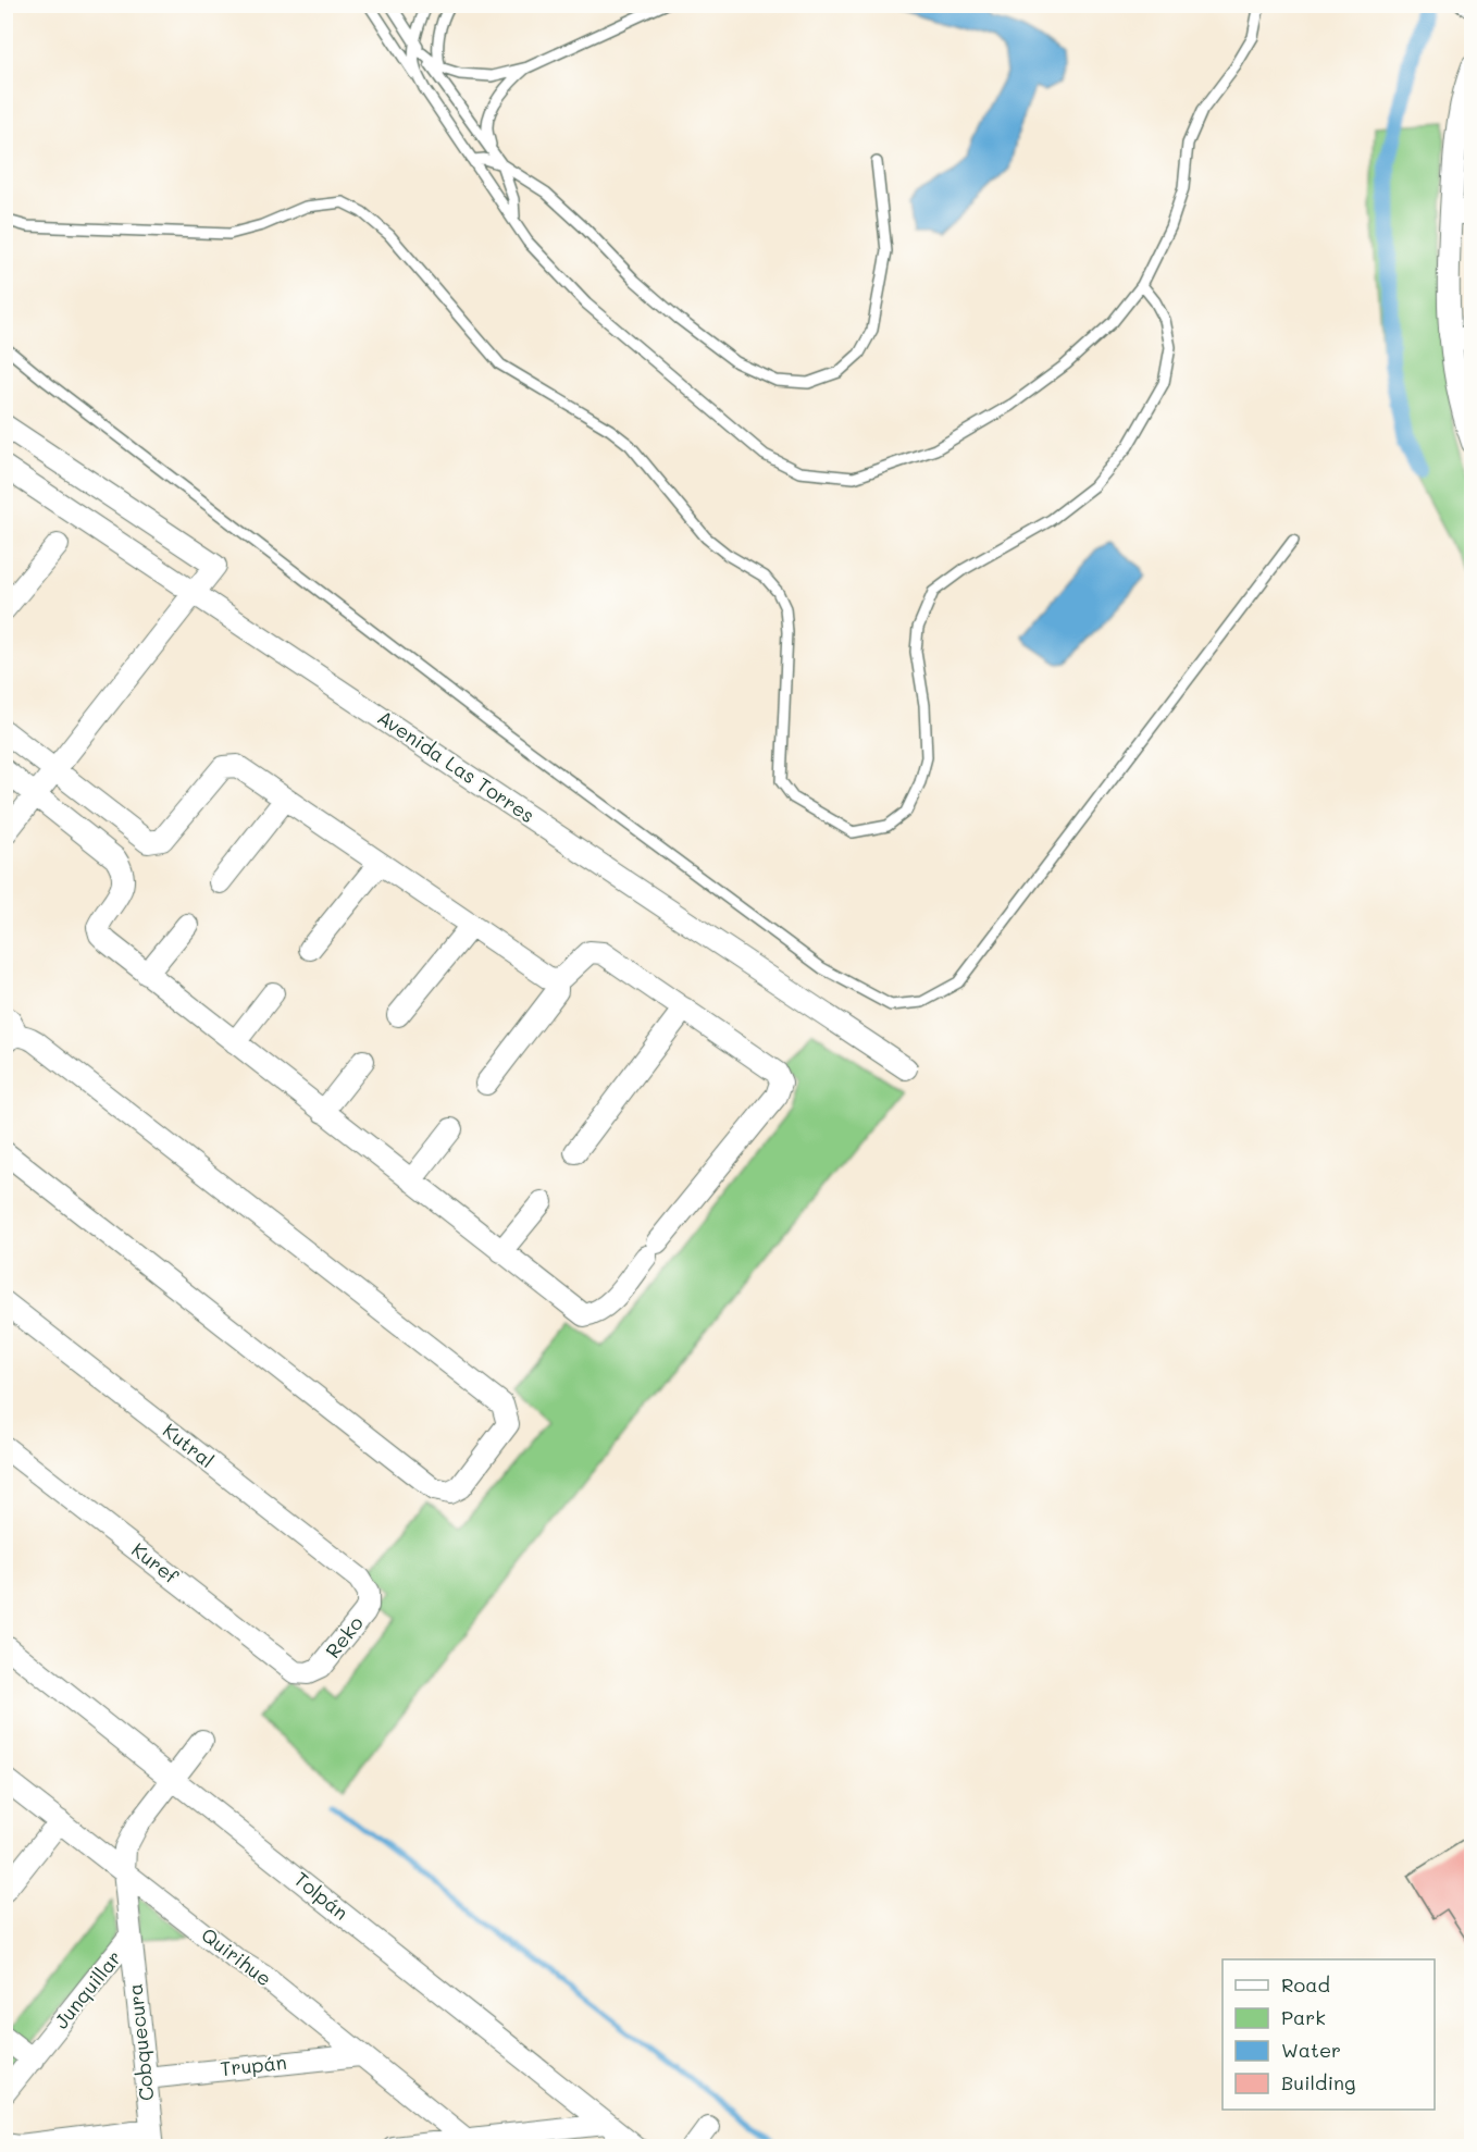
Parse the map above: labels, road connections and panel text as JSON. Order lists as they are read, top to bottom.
{
  "streets": {
    "street": [
      "Avenida Las Torres",
      "Kutral",
      "Kuref",
      "Reko",
      "Tolpán",
      "Quirihue",
      "Junquillar",
      "Cobquecura",
      "Trupán"
    ]
  },
  "crossings": [
    ["Kutral", "Reko"],
    ["Kuref", "Reko"],
    ["Tolpán", "Junquillar"],
    ["Quirihue", "Junquillar"],
    ["Quirihue", "Trupán"],
    ["Junquillar", "Cobquecura"],
    ["Cobquecura", "Trupán"]
  ],
  "legend": [
    "Road",
    "Park",
    "Water",
    "Building"
  ]
}
